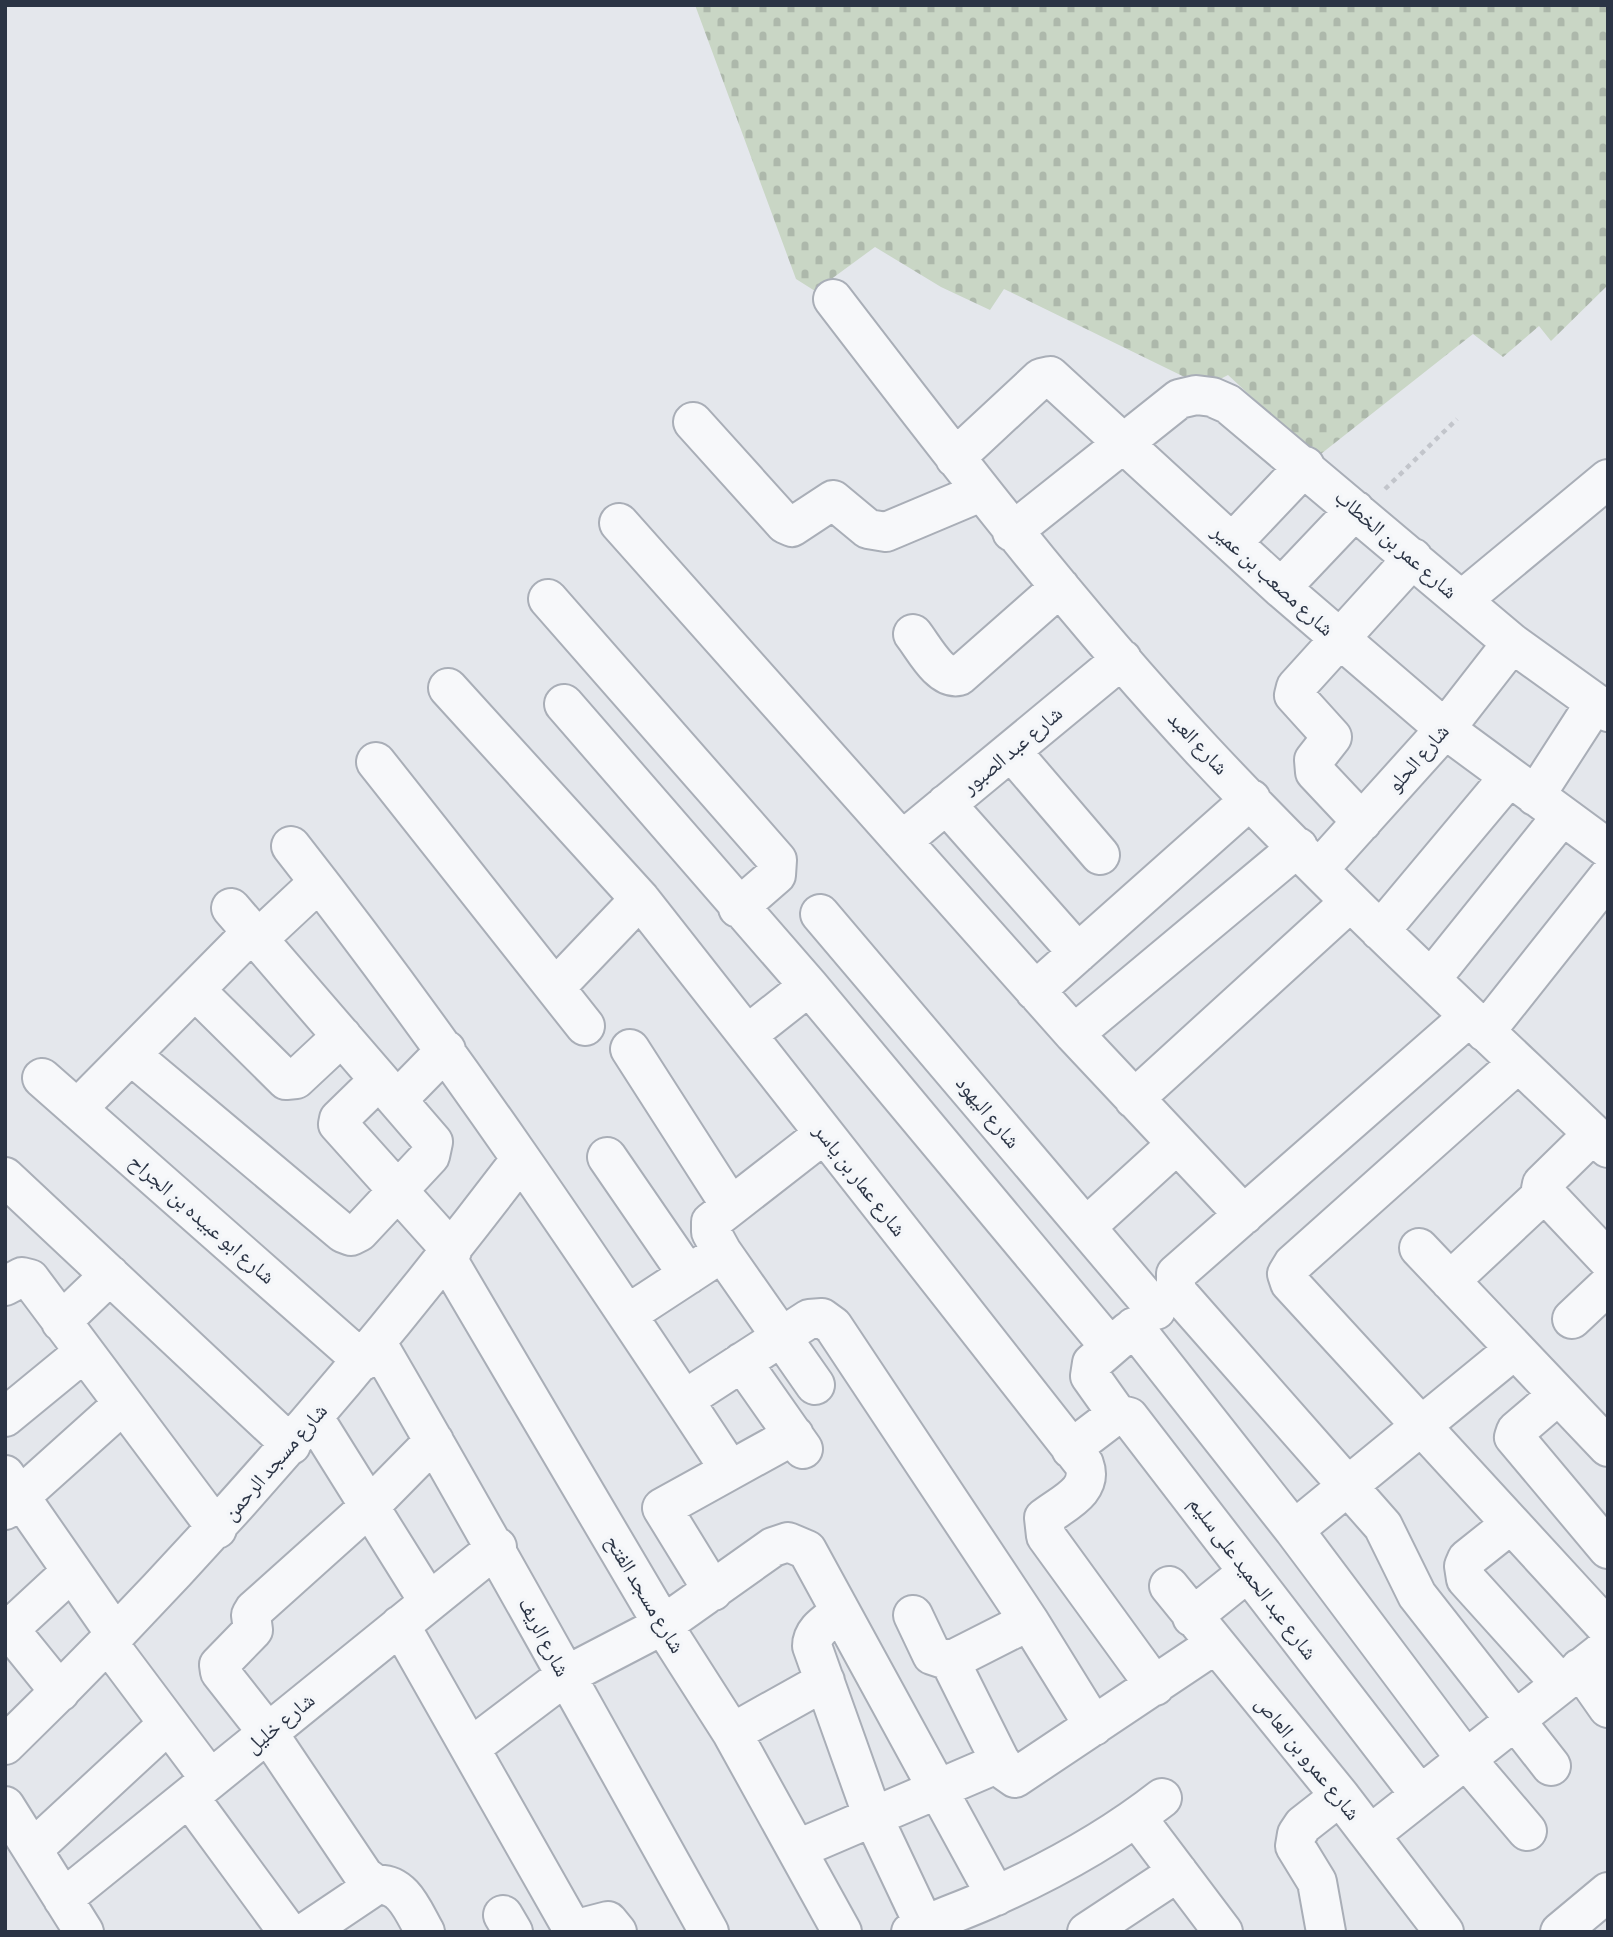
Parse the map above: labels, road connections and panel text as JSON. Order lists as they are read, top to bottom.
{
  "streets": {
    "street": [
      "شارع عمر بن الخطاب",
      "شارع مصعب بن عمير",
      "شارع العبد",
      "شارع عبد الصبور",
      "شارع الحلو",
      "شارع اليهود",
      "شارع عمار بن ياسر",
      "شارع ابو عبيده بن الجراح",
      "شارع مسجد الرحمن",
      "شارع عبد الحميد على سليم",
      "شارع مسجد الفتح",
      "شارع الريف",
      "شارع خليل",
      "شارع عمرو بن العاص"
    ]
  },
  "crossings": [
    ["شارع عمر بن الخطاب", "شارع مصعب بن عمير"],
    ["شارع عمر بن الخطاب", "شارع الحلو"],
    ["شارع مصعب بن عمير", "شارع العبد"],
    ["شارع مصعب بن عمير", "شارع الحلو"],
    ["شارع العبد", "شارع عبد الصبور"],
    ["شارع العبد", "شارع الحلو"],
    ["شارع اليهود", "شارع عبد الحميد على سليم"],
    ["شارع ابو عبيده بن الجراح", "شارع مسجد الرحمن"],
    ["شارع ابو عبيده بن الجراح", "شارع الريف"],
    ["شارع مسجد الرحمن", "شارع مسجد الفتح"],
    ["شارع مسجد الرحمن", "شارع الريف"],
    ["شارع الريف", "شارع خليل"]
  ]
}
